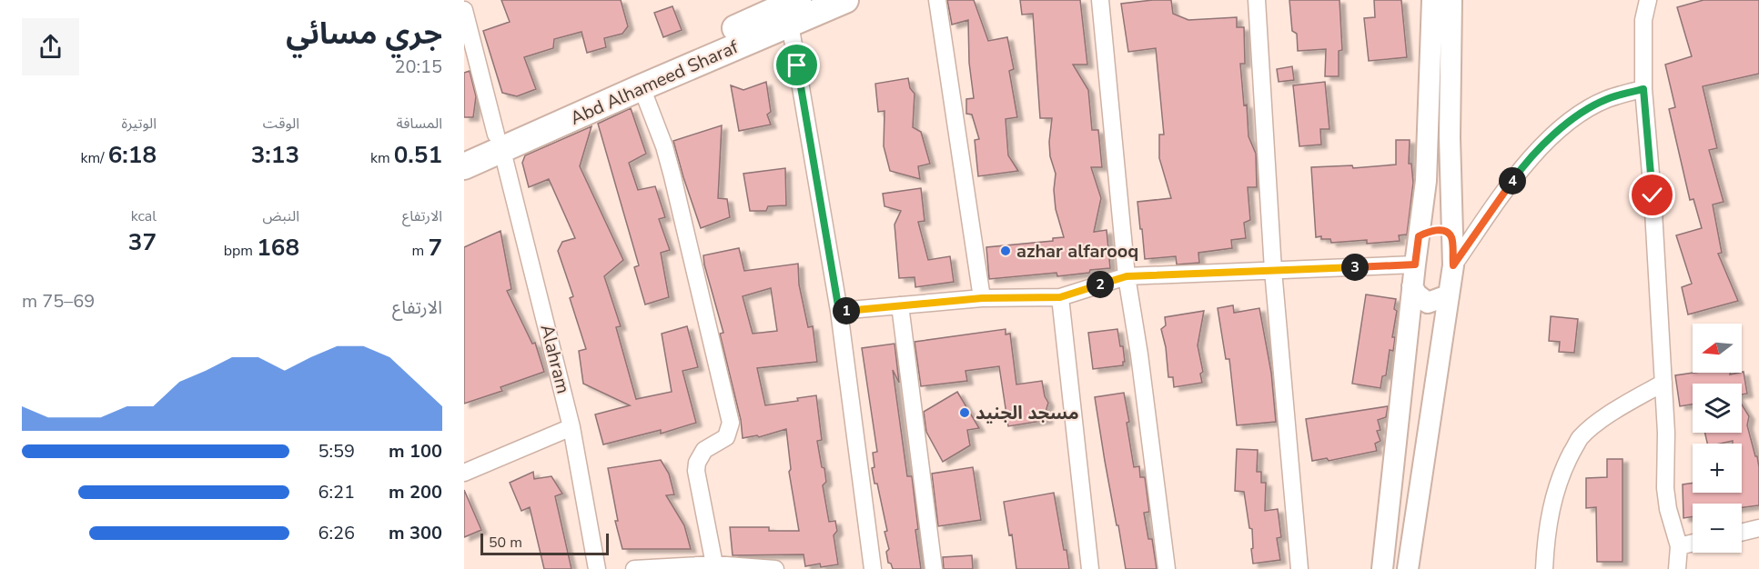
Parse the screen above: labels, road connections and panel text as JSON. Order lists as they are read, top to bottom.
{
  "streets": {
    "main road": ["Abd Alhameed Sharaf"],
    "street": ["Alahram"]
  },
  "crossings": [
    ["Abd Alhameed Sharaf", "Alahram"]
  ],
  "places": ["azhar alfarooq", "مسجد الجنيد"],
  "scale_bar": "50 m",
  "north": "left",
  "page": {
    "heading": ["جري مسائي", "20:15"],
    "stats": [
      ["المسافة", "0.51 km"],
      ["الوقت", "3:13"],
      ["الوتيرة", "6:18 /km"],
      ["الارتفاع", "7 m"],
      ["النبض", "168 bpm"],
      ["kcal", "37"]
    ],
    "pins": [
      "4",
      "3",
      "2",
      "1"
    ],
    "chart": ["الارتفاع", "69–75 m"],
    "map_buttons": ["+", "−"],
    "list": [
      {
        "name": "100 m",
        "note": "5:59"
      },
      {
        "name": "200 m",
        "note": "6:21"
      },
      {
        "name": "300 m",
        "note": "6:26"
      }
    ],
    "scale": "50 m"
  }
}
